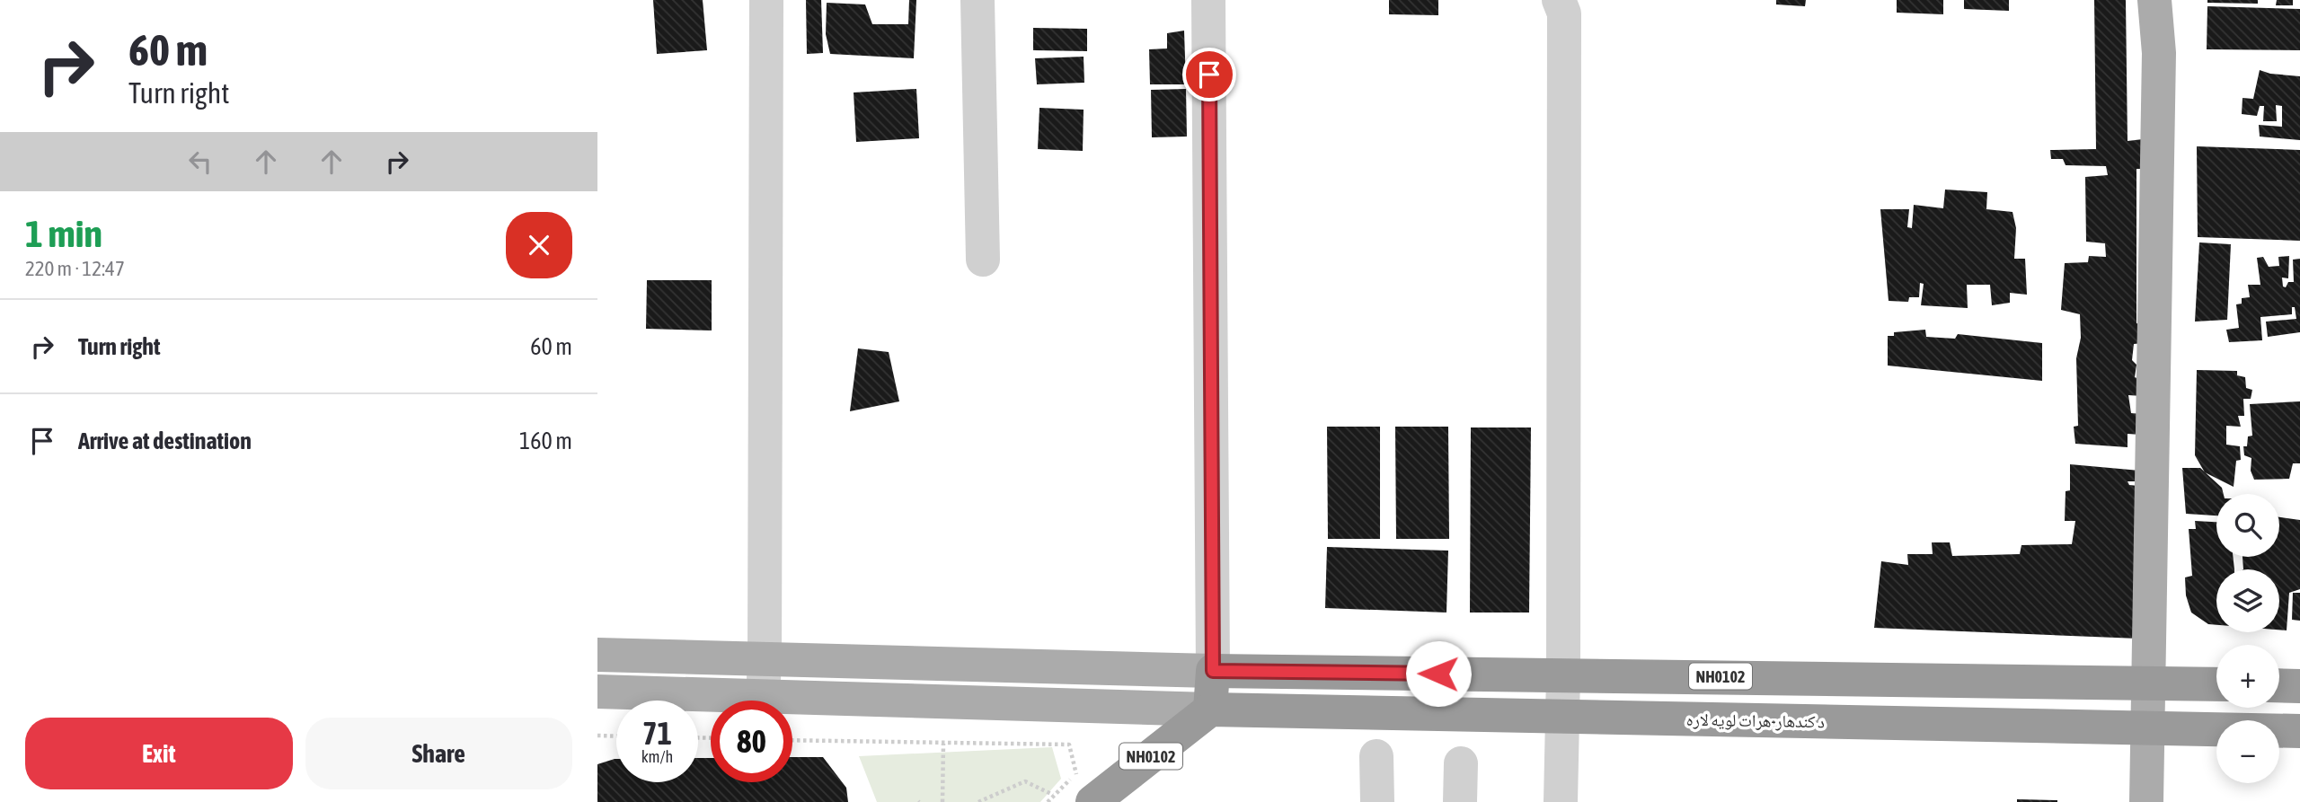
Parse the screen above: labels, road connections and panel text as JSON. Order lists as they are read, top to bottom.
{
  "streets": {
    "highway": ["NH0102", "د کندهار-هرات لويه لاره"]
  },
  "crossings": [
    ["NH0102", "د کندهار-هرات لويه لاره"]
  ],
  "page": {
    "turn": ["60 m", "Turn right"],
    "heading": ["1 min", "220 m · 12:47"],
    "list": [
      {
        "name": "Turn right",
        "value": "60 m"
      },
      {
        "name": "Arrive at destination",
        "value": "160 m"
      }
    ],
    "map_buttons": ["+", "−"],
    "speed": "71 km/h",
    "limit": "80",
    "buttons": ["Exit", "Share"]
  }
}
